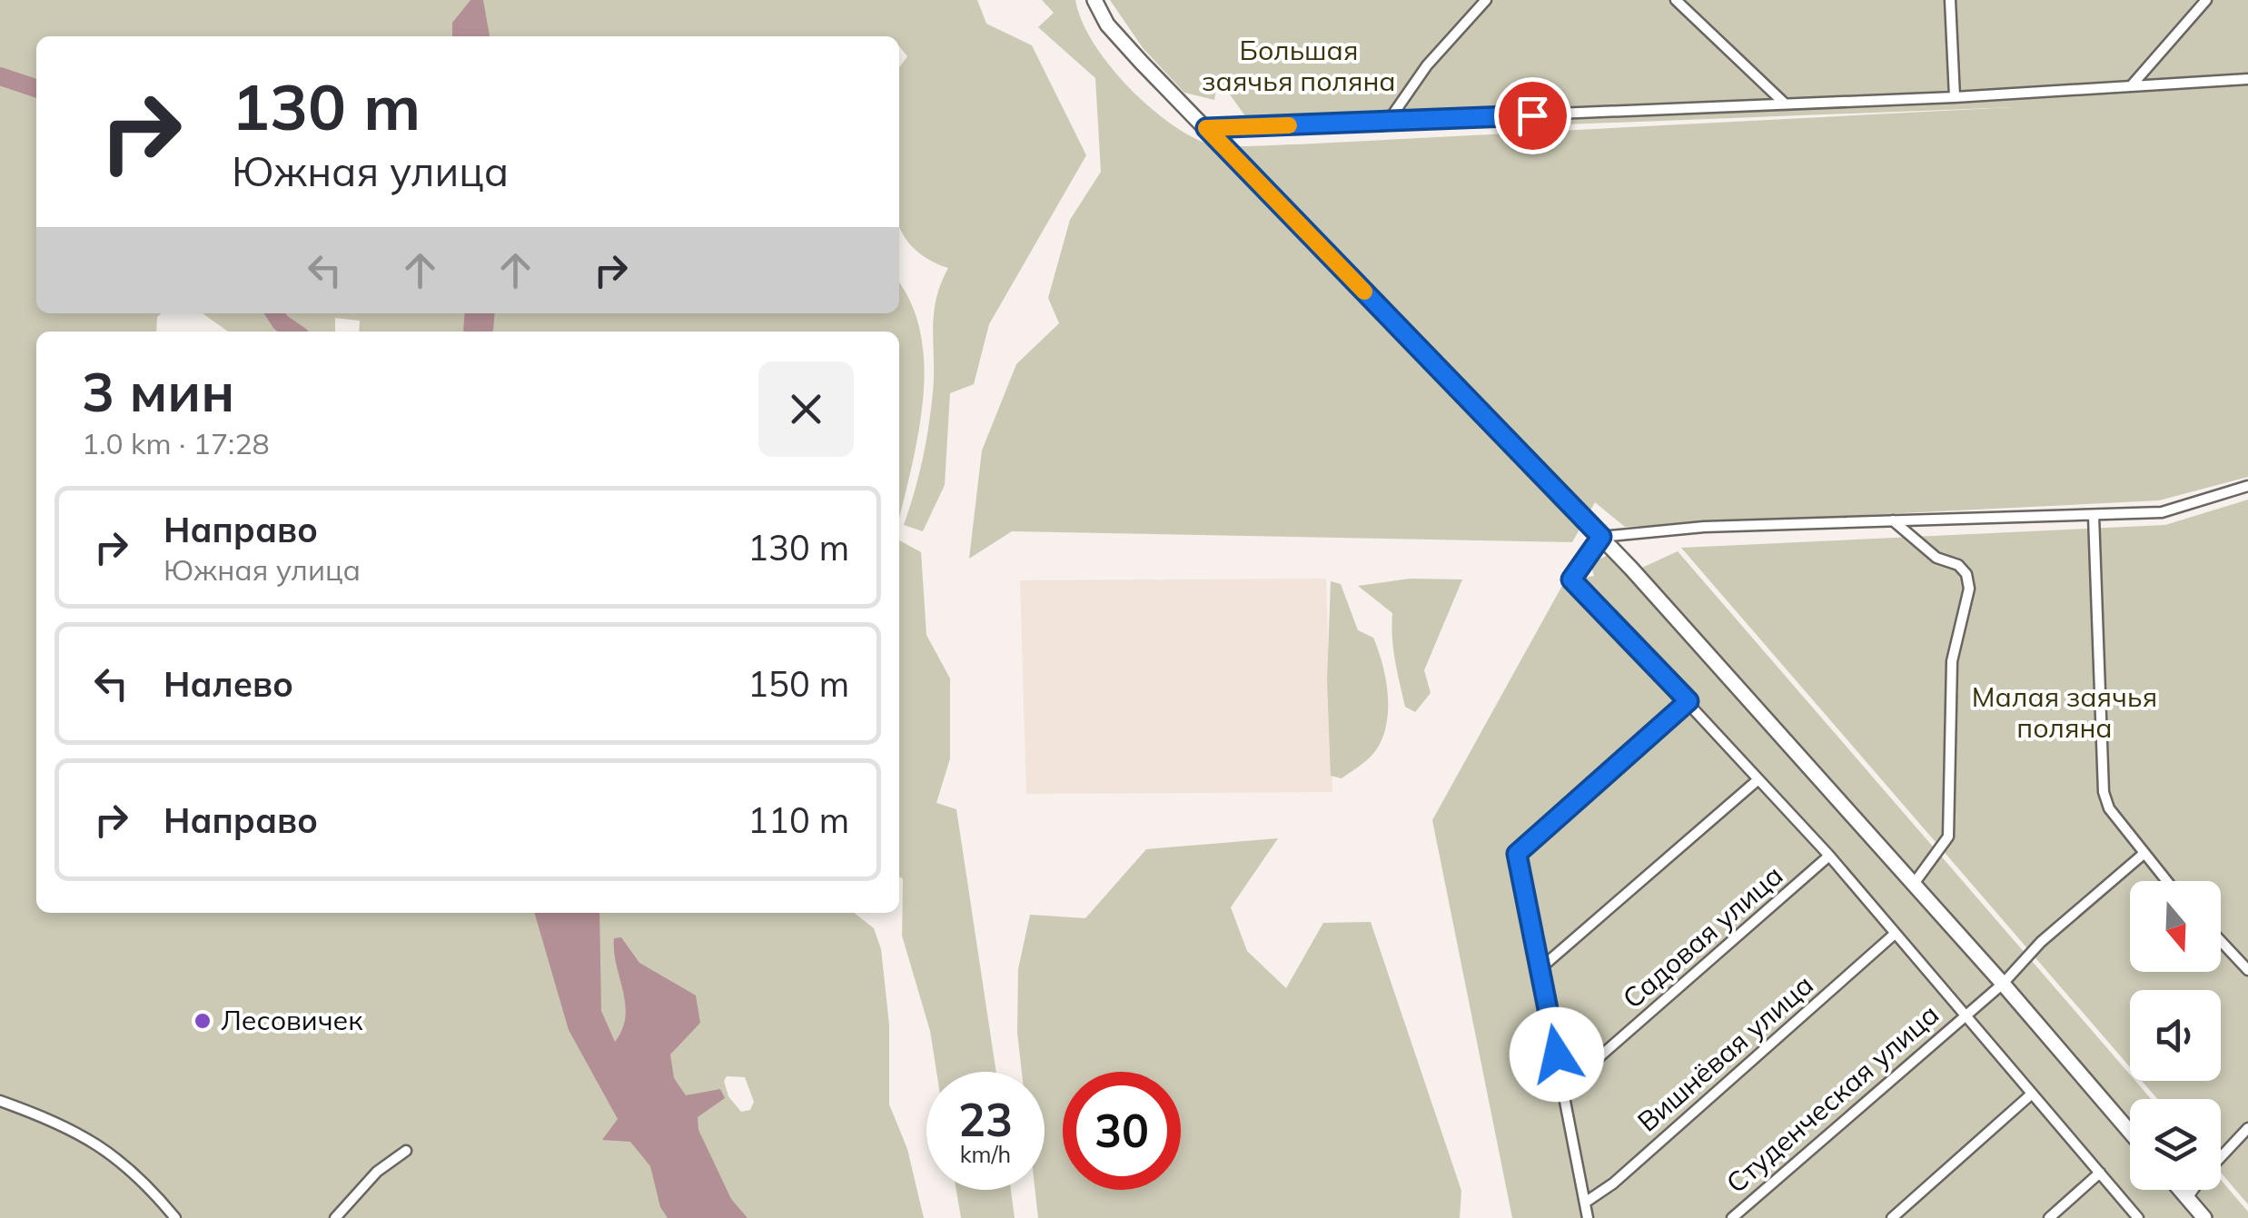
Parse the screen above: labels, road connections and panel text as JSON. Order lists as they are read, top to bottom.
{
  "streets": {
    "street": ["Садовая улица", "Вишнёвая улица", "Студенческая улица"]
  },
  "parks": ["Большая заячья поляна", "Малая заячья поляна"],
  "places": ["Лесовичек"],
  "north": "bottom",
  "page": {
    "turn": ["130 m", "Южная улица"],
    "heading": ["3 мин", "1.0 km · 17:28"],
    "list": [
      {
        "name": "Направо",
        "note": "Южная улица",
        "value": "130 m"
      },
      {
        "name": "Налево",
        "value": "150 m"
      },
      {
        "name": "Направо",
        "value": "110 m"
      }
    ],
    "speed": "23 km/h",
    "limit": "30"
  }
}
